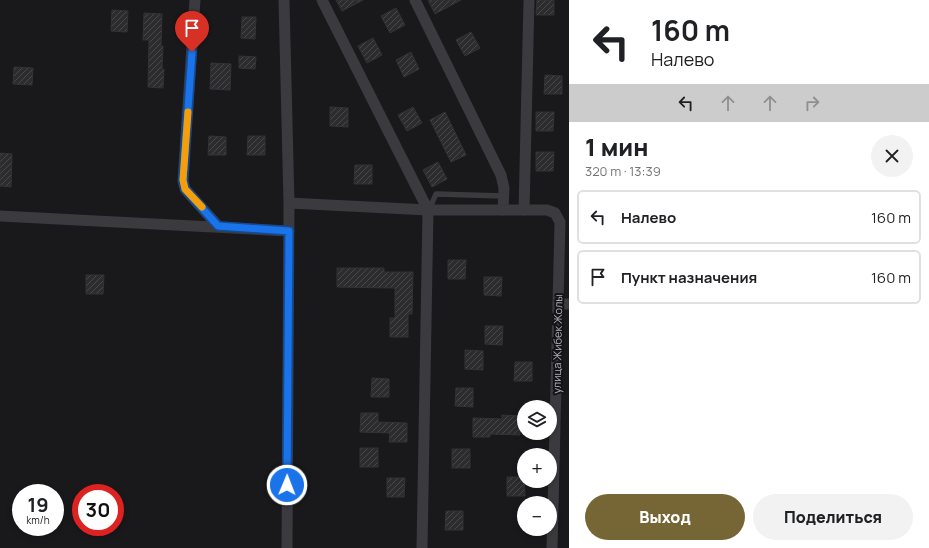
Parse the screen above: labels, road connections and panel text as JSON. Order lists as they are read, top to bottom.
{
  "streets": {
    "street": ["улица Жибек Жолы"]
  },
  "page": {
    "turn": ["160 m", "Налево"],
    "heading": ["1 мин", "320 m · 13:39"],
    "list": [
      {
        "name": "Налево",
        "value": "160 m"
      },
      {
        "name": "Пункт назначения",
        "value": "160 m"
      }
    ],
    "map_buttons": ["+", "−"],
    "speed": "19 km/h",
    "limit": "30",
    "buttons": ["Выход", "Поделиться"]
  }
}
